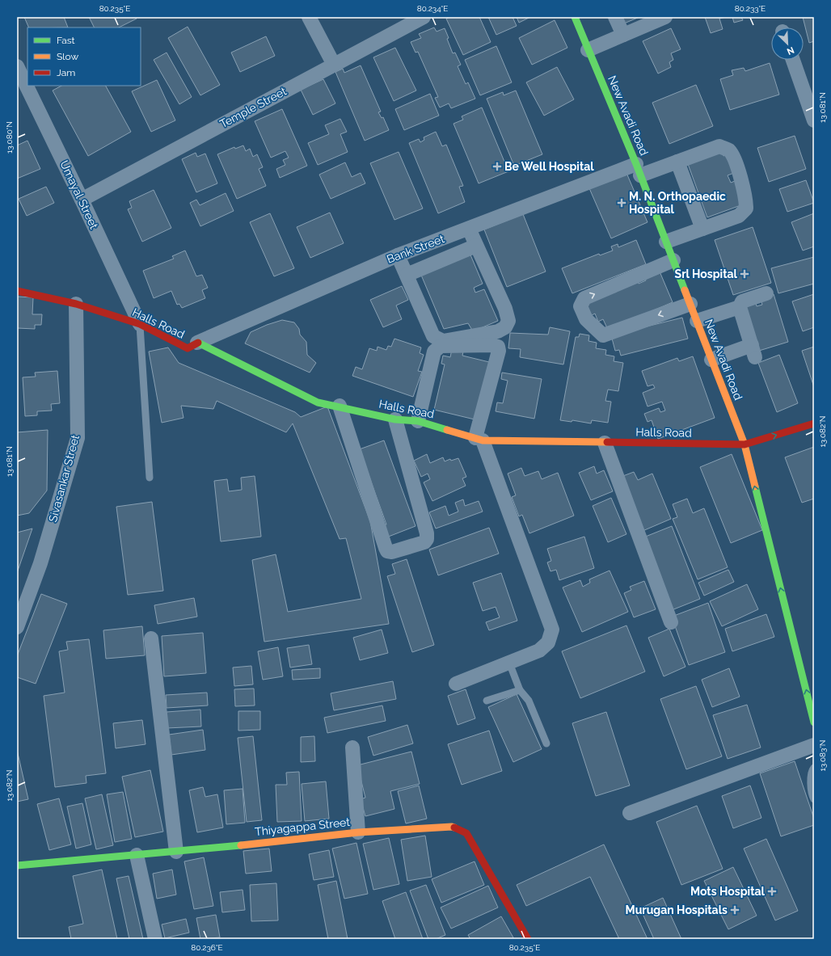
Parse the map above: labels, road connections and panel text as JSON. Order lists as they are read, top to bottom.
{
  "streets": {
    "street": [
      "Temple Street",
      "New Avadi Road",
      "Umayal Street",
      "Bank Street",
      "Halls Road",
      "Sivasankar Street",
      "Thiyagappa Street"
    ]
  },
  "crossings": [
    ["Temple Street", "Umayal Street"],
    ["New Avadi Road", "Bank Street"],
    ["New Avadi Road", "Halls Road"],
    ["Umayal Street", "Halls Road"],
    ["Bank Street", "Halls Road"],
    ["Halls Road", "Sivasankar Street"]
  ],
  "one_way": ["New Avadi Road"],
  "places": {
    "health": [
      "Be Well Hospital",
      "M. N. Orthopaedic Hospital",
      "Srl Hospital",
      "Mots Hospital",
      "Murugan Hospitals"
    ]
  },
  "legend": ["Fast", "Slow", "Jam"],
  "north": "bottom right",
  "coordinates": [
    "80.235°E",
    "80.234°E",
    "80.233°E",
    "13.081°N",
    "13.080°N",
    "13.082°N",
    "13.083°N",
    "80.236°E"
  ]
}
